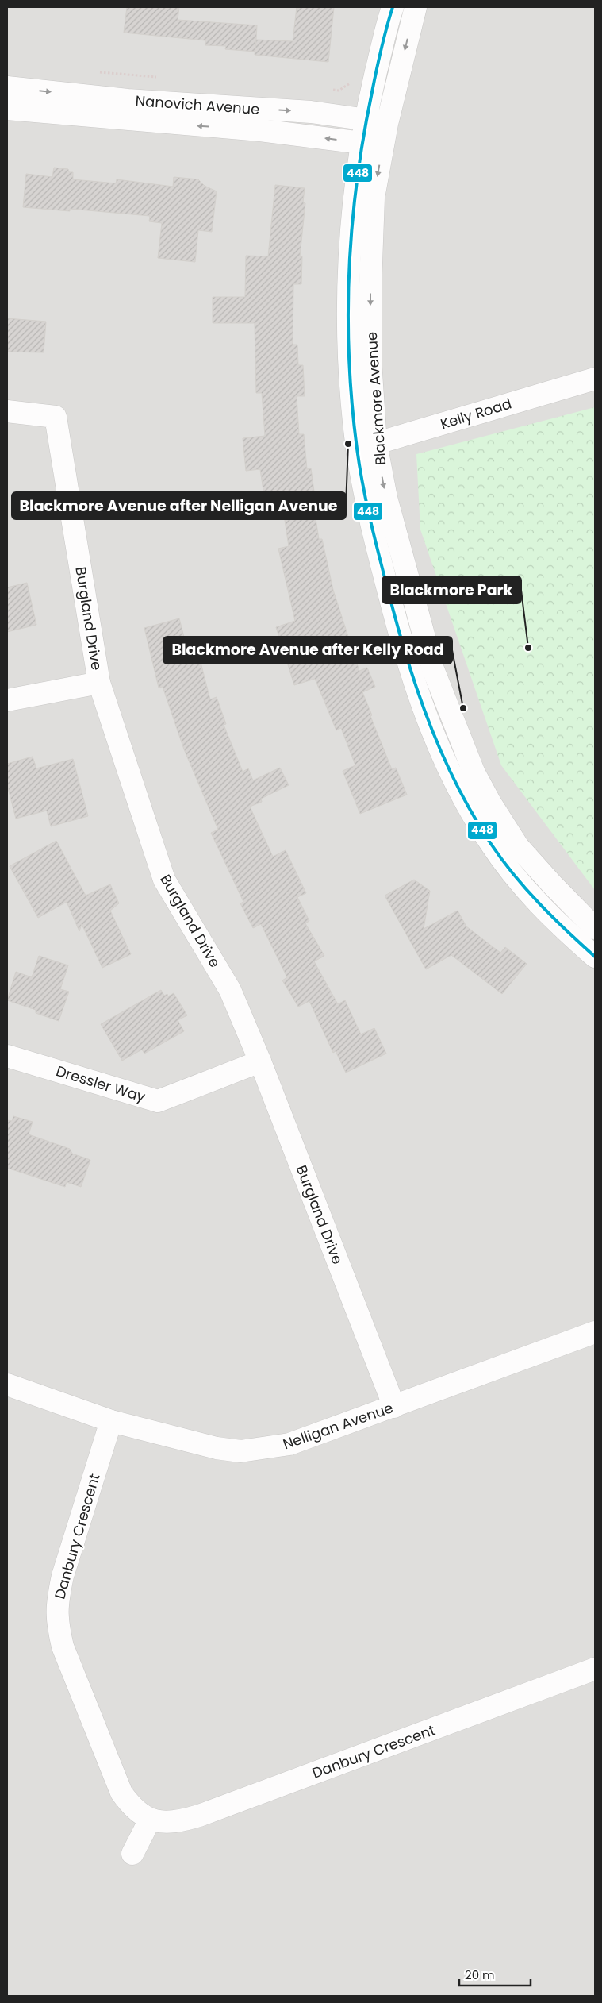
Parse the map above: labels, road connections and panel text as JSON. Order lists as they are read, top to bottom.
{
  "streets": {
    "street": [
      "Nanovich Avenue",
      "Blackmore Avenue",
      "Kelly Road",
      "Burgland Drive",
      "Dressler Way",
      "Nelligan Avenue",
      "Danbury Crescent"
    ]
  },
  "crossings": [
    ["Nanovich Avenue", "Blackmore Avenue"],
    ["Blackmore Avenue", "Kelly Road"],
    ["Burgland Drive", "Dressler Way"],
    ["Burgland Drive", "Nelligan Avenue"],
    ["Nelligan Avenue", "Danbury Crescent"]
  ],
  "places": ["Blackmore Avenue after Nelligan Avenue", "Blackmore Park", "Blackmore Avenue after Kelly Road"],
  "lines": ["transit line 448"],
  "scale_bar": "20 m"
}
